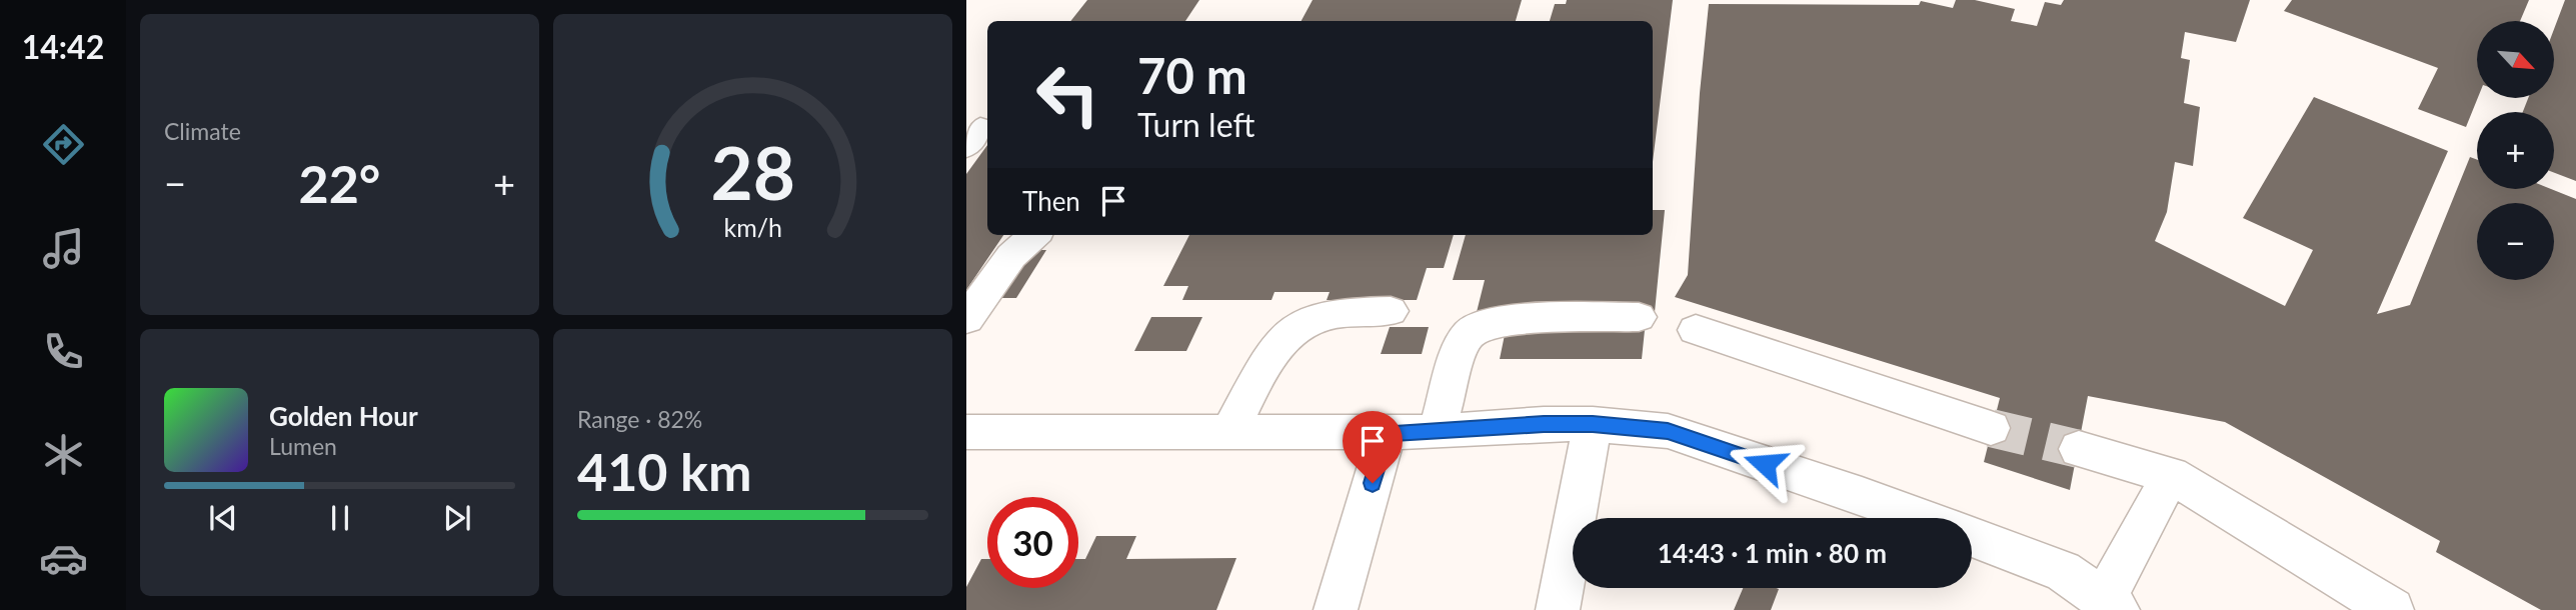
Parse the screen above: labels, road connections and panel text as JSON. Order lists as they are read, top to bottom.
{
  "north": "bottom right",
  "page": {
    "tabs": "14:42",
    "tile": [
      "Climate",
      ["Range · 82%", "410 km"]
    ],
    "map_buttons": ["+", "−"],
    "turn": ["70 m", "Turn left"],
    "heat": ["−", "22°", "+"],
    "then": "Then",
    "song": ["Golden Hour", "Lumen"],
    "limit": "30",
    "trip": "14:43 · 1 min · 80 m",
    "gauge": ["28", "km/h"]
  }
}
